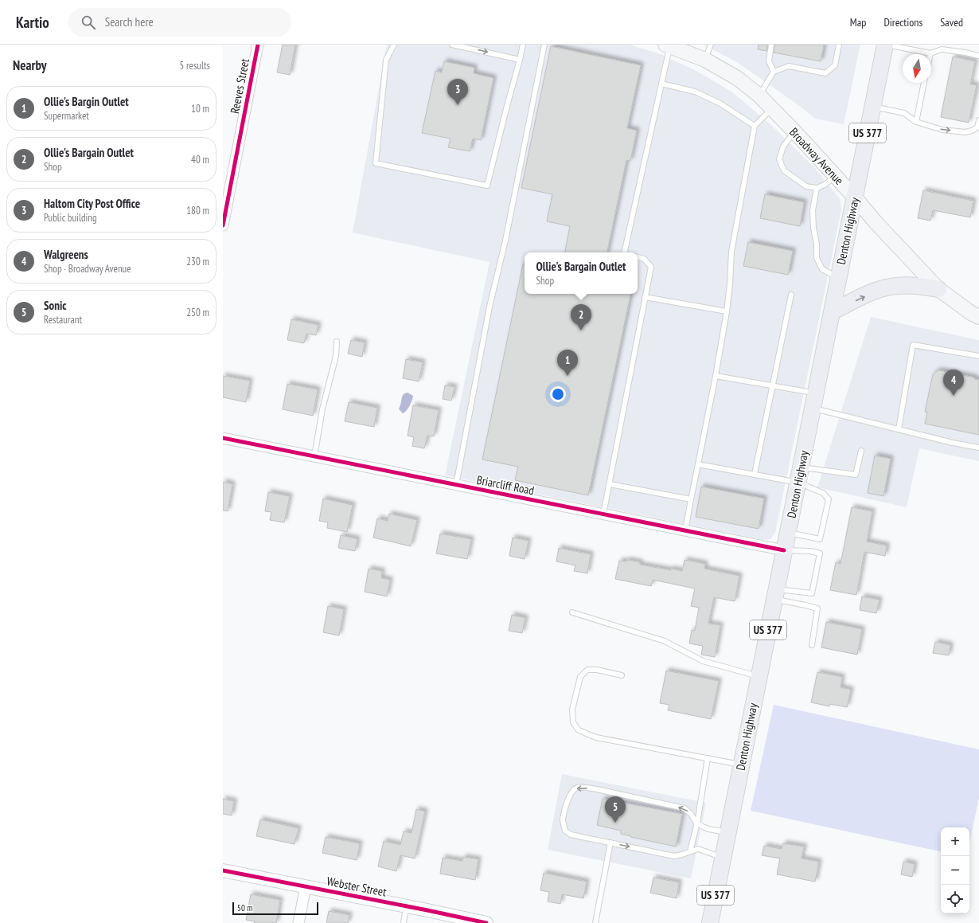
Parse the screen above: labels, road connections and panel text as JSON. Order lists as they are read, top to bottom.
{
  "streets": {
    "main road": ["US 377", "Broadway Avenue", "Denton Highway"],
    "street": ["Reeves Street", "Briarcliff Road", "Webster Street"]
  },
  "crossings": [
    ["Broadway Avenue", "Denton Highway"],
    ["Denton Highway", "Briarcliff Road"]
  ],
  "scale_bar": "50 m",
  "north": "bottom",
  "page": {
    "header": "Kartio",
    "search": "Search here",
    "nav": ["Map", "Directions", "Saved"],
    "heading": ["Nearby", "5 results"],
    "pins": [
      "3",
      "2",
      "1",
      "4",
      "5"
    ],
    "list": [
      {
        "mark": "1",
        "name": "Ollie's Bargin Outlet",
        "note": "Supermarket",
        "value": "10 m"
      },
      {
        "mark": "2",
        "name": "Ollie's Bargain Outlet",
        "note": "Shop",
        "value": "40 m"
      },
      {
        "mark": "3",
        "name": "Haltom City Post Office",
        "note": "Public building",
        "value": "180 m"
      },
      {
        "mark": "4",
        "name": "Walgreens",
        "note": "Shop · Broadway Avenue",
        "value": "230 m"
      },
      {
        "mark": "5",
        "name": "Sonic",
        "note": "Restaurant",
        "value": "250 m"
      }
    ],
    "popup": ["Ollie's Bargain Outlet", "Shop"],
    "map_buttons": ["+", "−"],
    "scale": "50 m"
  }
}
